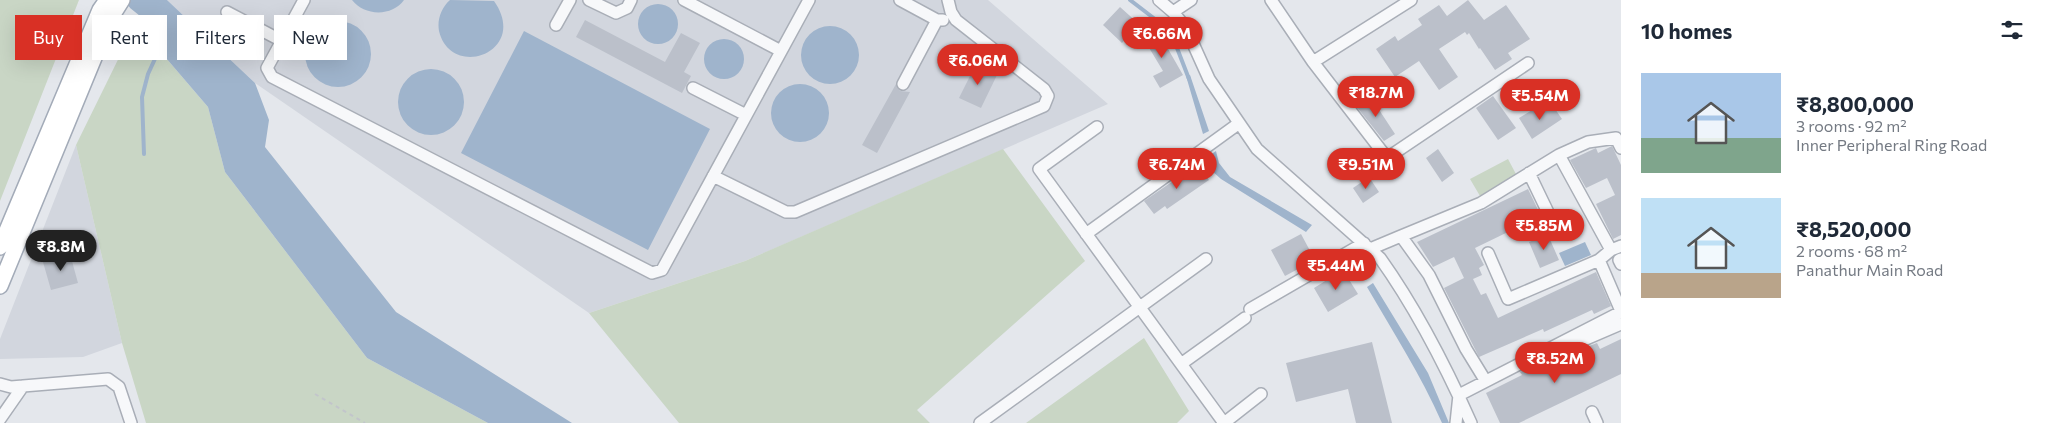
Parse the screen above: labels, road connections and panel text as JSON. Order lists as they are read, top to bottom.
{
  "page": {
    "heading": "10 homes",
    "chip": [
      "Buy",
      "Rent",
      "Filters",
      "New"
    ],
    "price": [
      "₹6.66M",
      "₹6.06M",
      "₹18.7M",
      "₹5.54M",
      "₹6.74M",
      "₹9.51M",
      "₹5.85M",
      "₹8.8M",
      "₹5.44M",
      "₹8.52M"
    ],
    "list": [
      {
        "name": "₹8,800,000",
        "note": "3 rooms · 92 m² · Inner Peripheral Ring Road"
      },
      {
        "name": "₹8,520,000",
        "note": "2 rooms · 68 m² · Panathur Main Road"
      }
    ]
  }
}
